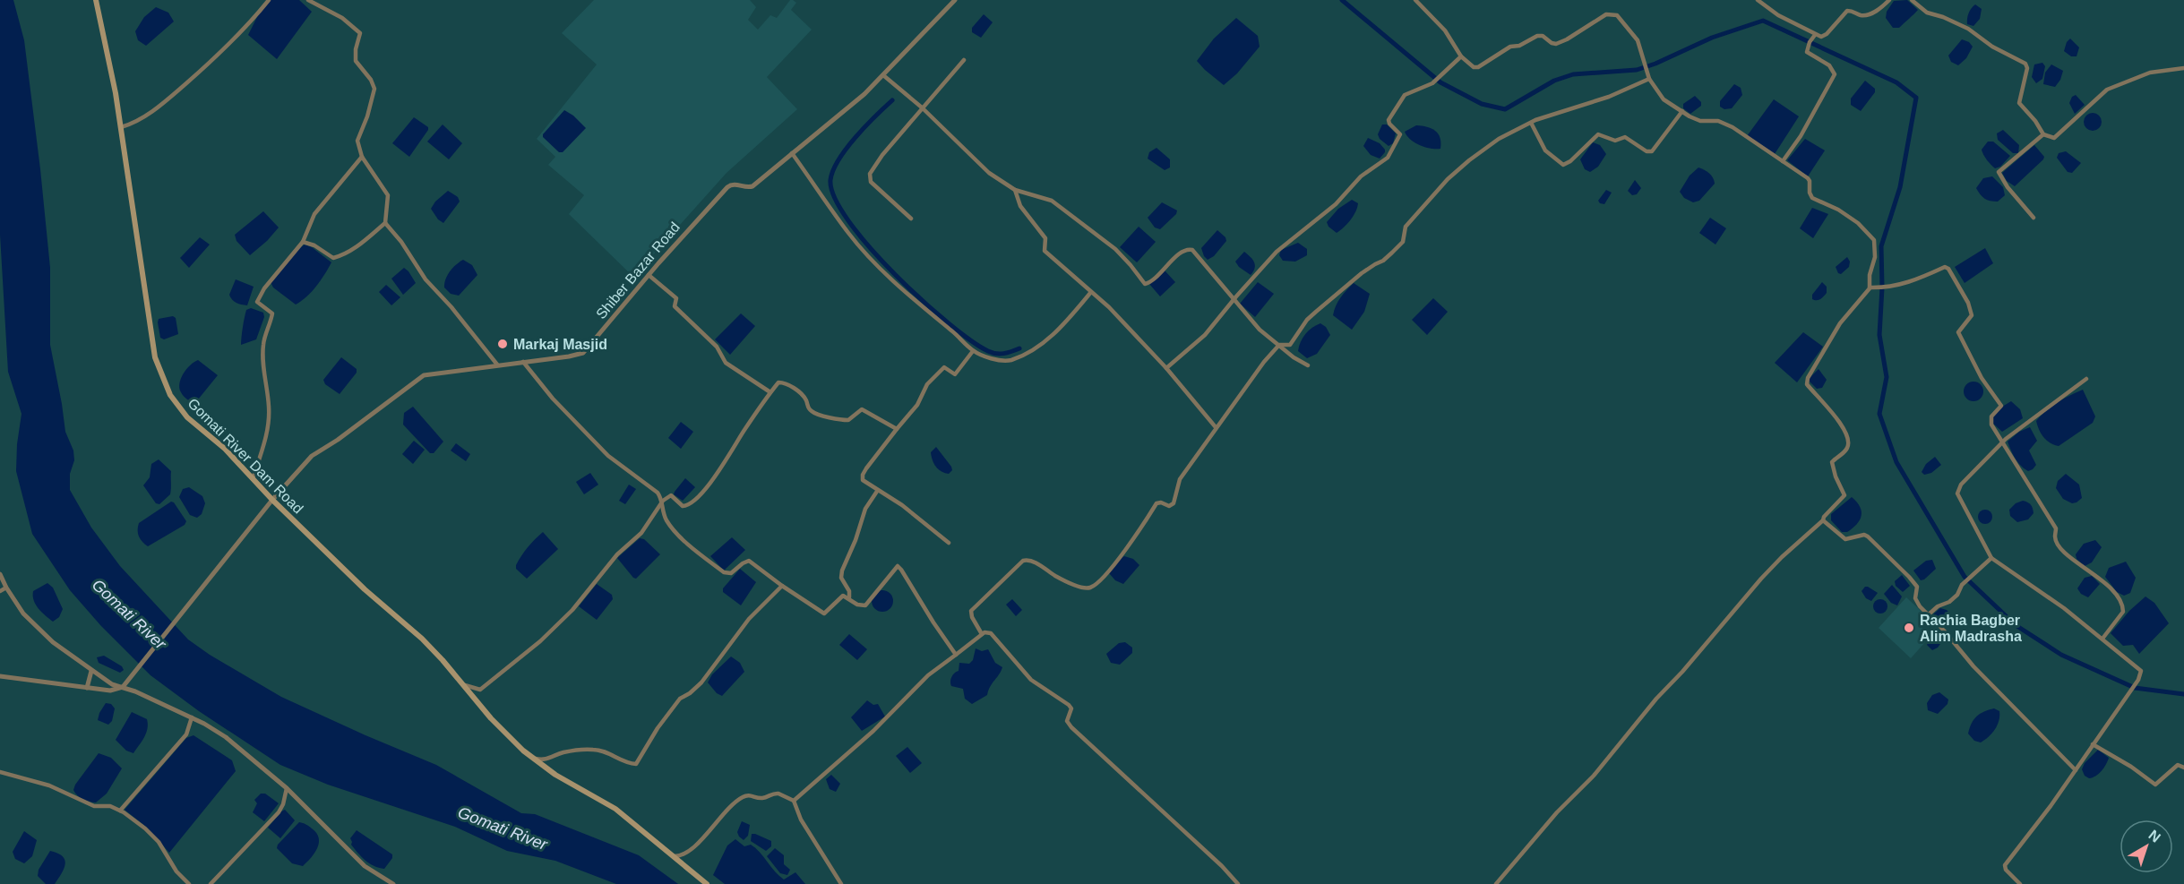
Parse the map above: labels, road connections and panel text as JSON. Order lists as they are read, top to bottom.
{
  "streets": {
    "main road": ["Gomati River Dam Road"],
    "street": ["Shiber Bazar Road"]
  },
  "crossings": [
    ["Shiber Bazar Road", "Gomati River Dam Road"]
  ],
  "water": ["Gomati River"],
  "places": ["Markaj Masjid", "Rachia Bagber Alim Madrasha"],
  "north": "top right"
}
